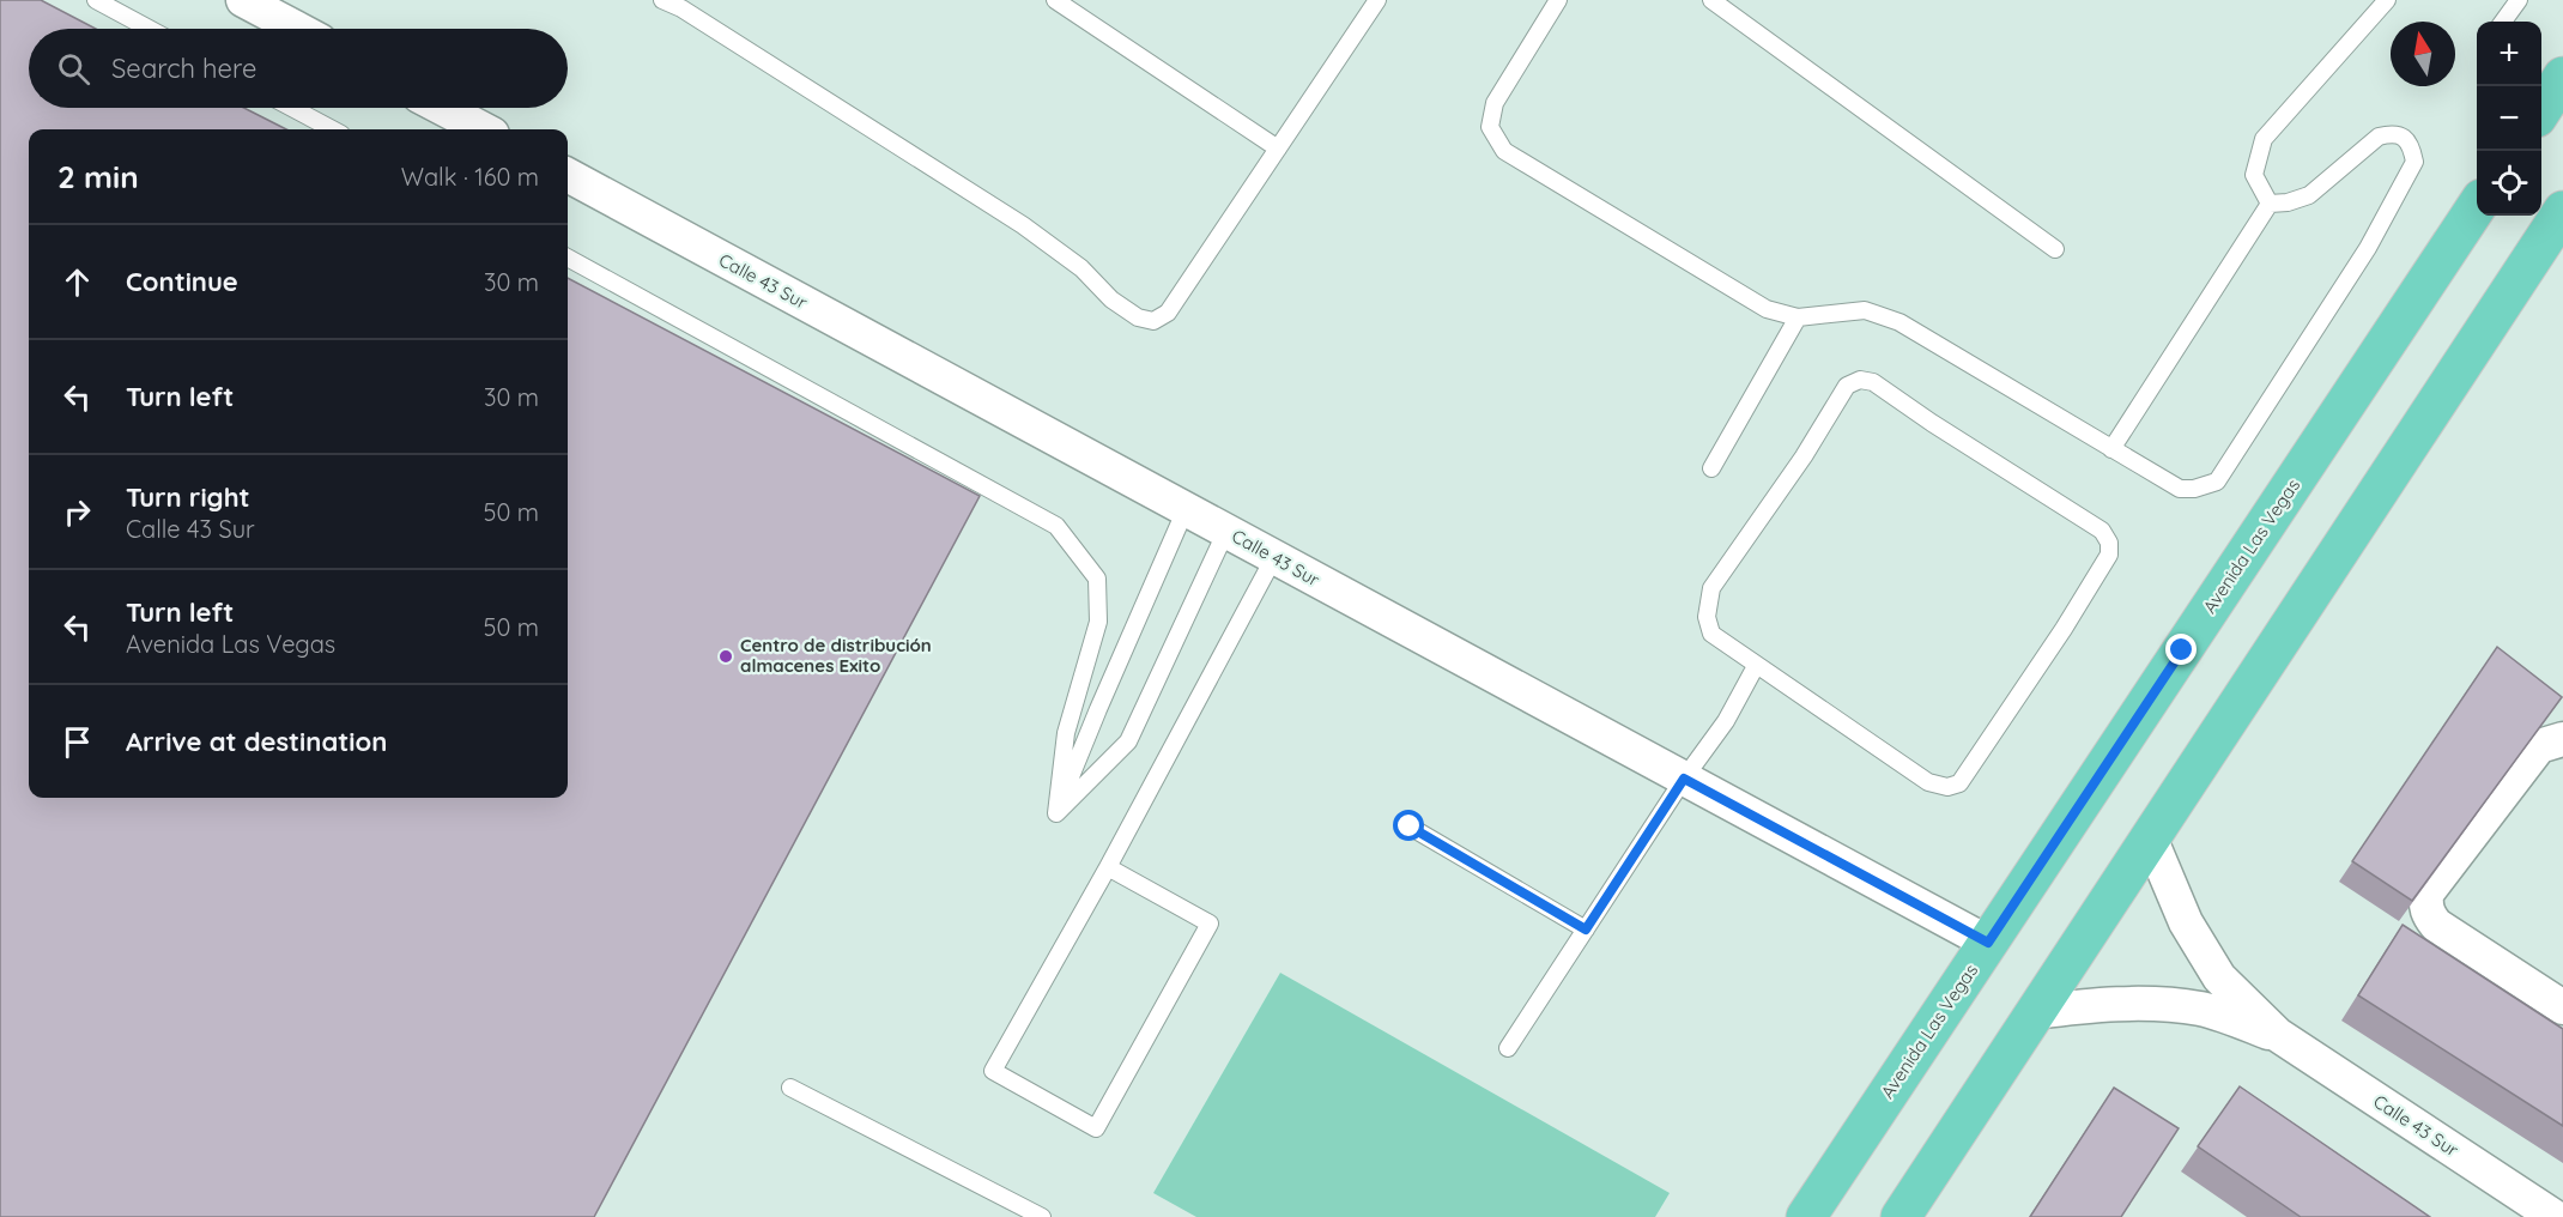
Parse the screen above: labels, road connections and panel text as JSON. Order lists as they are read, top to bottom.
{
  "streets": {
    "main road": ["Avenida Las Vegas"],
    "street": ["Calle 43 Sur"]
  },
  "crossings": [
    ["Calle 43 Sur", "Avenida Las Vegas"]
  ],
  "places": ["Centro de distribución almacenes Exito"],
  "north": "top",
  "page": {
    "map_buttons": ["+", "−"],
    "search": "Search here",
    "heading": ["2 min", "Walk · 160 m"],
    "list": [
      ["Continue", "30 m"],
      ["Turn left", "30 m"],
      ["Turn right", "Calle 43 Sur", "50 m"],
      ["Turn left", "Avenida Las Vegas", "50 m"],
      "Arrive at destination"
    ]
  }
}
